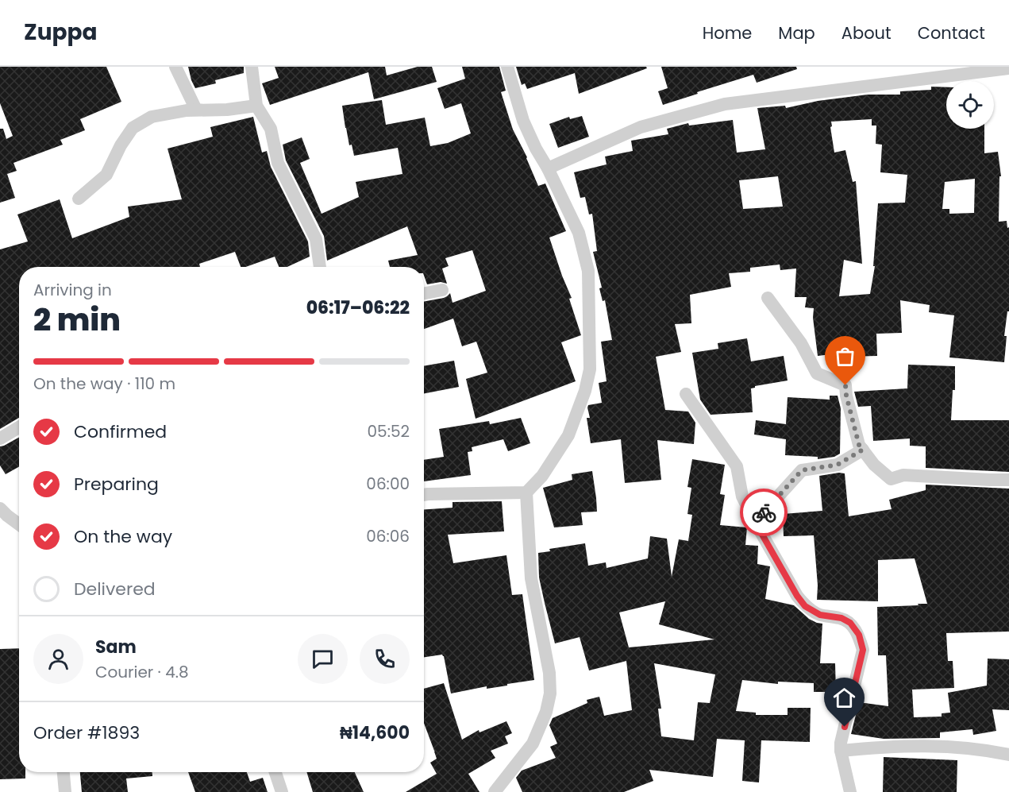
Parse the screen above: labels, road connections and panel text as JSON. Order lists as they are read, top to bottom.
{
  "page": {
    "header": "Zuppa",
    "nav": [
      "Home",
      "Map",
      "About",
      "Contact"
    ],
    "heading": ["2 min", "Arriving in", "06:17–06:22"],
    "panel": [
      "Sam",
      "Courier · 4.8",
      "Order #1893",
      "₦14,600"
    ],
    "bar": "On the way · 110 m",
    "list": [
      ["Confirmed", "05:52"],
      ["Preparing", "06:00"],
      ["On the way", "06:06"],
      "Delivered"
    ]
  }
}
